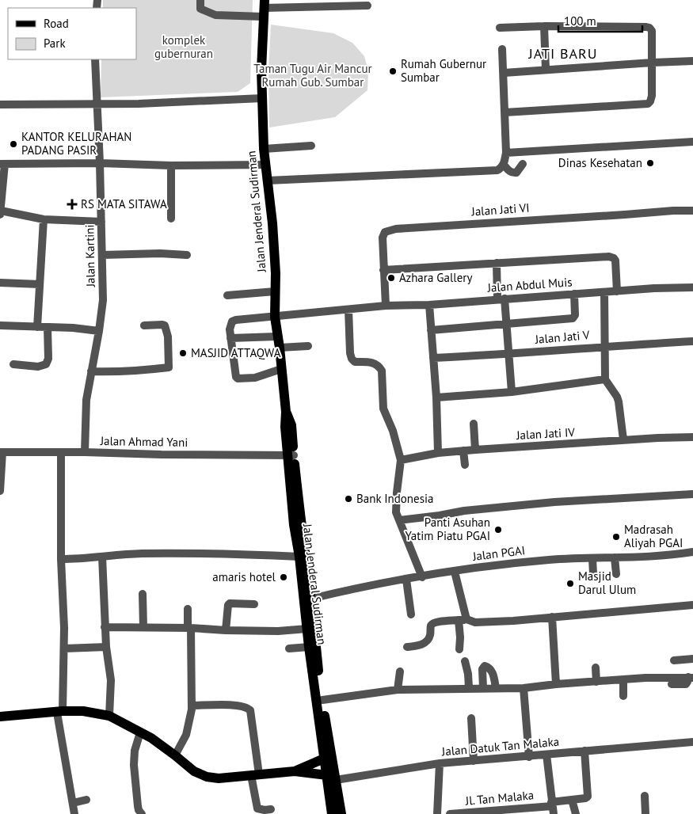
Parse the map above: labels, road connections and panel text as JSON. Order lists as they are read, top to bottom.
{
  "streets": {
    "main road": ["Jalan Jenderal Sudirman"],
    "street": [
      "Jalan Jati VI",
      "Jalan Kartini",
      "Jalan Abdul Muis",
      "Jalan Jati V",
      "Jalan Jati IV",
      "Jalan Ahmad Yani",
      "Jalan PGAI",
      "Jalan Datuk Tan Malaka",
      "Jl. Tan Malaka"
    ]
  },
  "crossings": [
    ["Jalan Jati VI", "Jalan Abdul Muis"],
    ["Jalan Jenderal Sudirman", "Jalan Abdul Muis"],
    ["Jalan Jenderal Sudirman", "Jalan Ahmad Yani"],
    ["Jalan Jenderal Sudirman", "Jalan Datuk Tan Malaka"],
    ["Jalan Kartini", "Jalan Ahmad Yani"],
    ["Jalan Datuk Tan Malaka", "Jl. Tan Malaka"]
  ],
  "districts": ["JATI BARU"],
  "parks": ["komplek gubernuran", "Taman Tugu Air Mancur Rumah Gub. Sumbar"],
  "places": {
    "other": [
      "Rumah Gubernur Sumbar",
      "KANTOR KELURAHAN PADANG PASIR",
      "Dinas Kesehatan",
      "Azhara Gallery",
      "MASJID ATTAQWA",
      "Bank Indonesia",
      "Panti Asuhan Yatim Piatu PGAI",
      "Madrasah Aliyah PGAI",
      "amaris hotel",
      "Masjid Darul Ulum"
    ],
    "health": ["RS MATA SITAWA"]
  },
  "legend": ["Road", "Park"],
  "scale_bar": "100 m"
}
